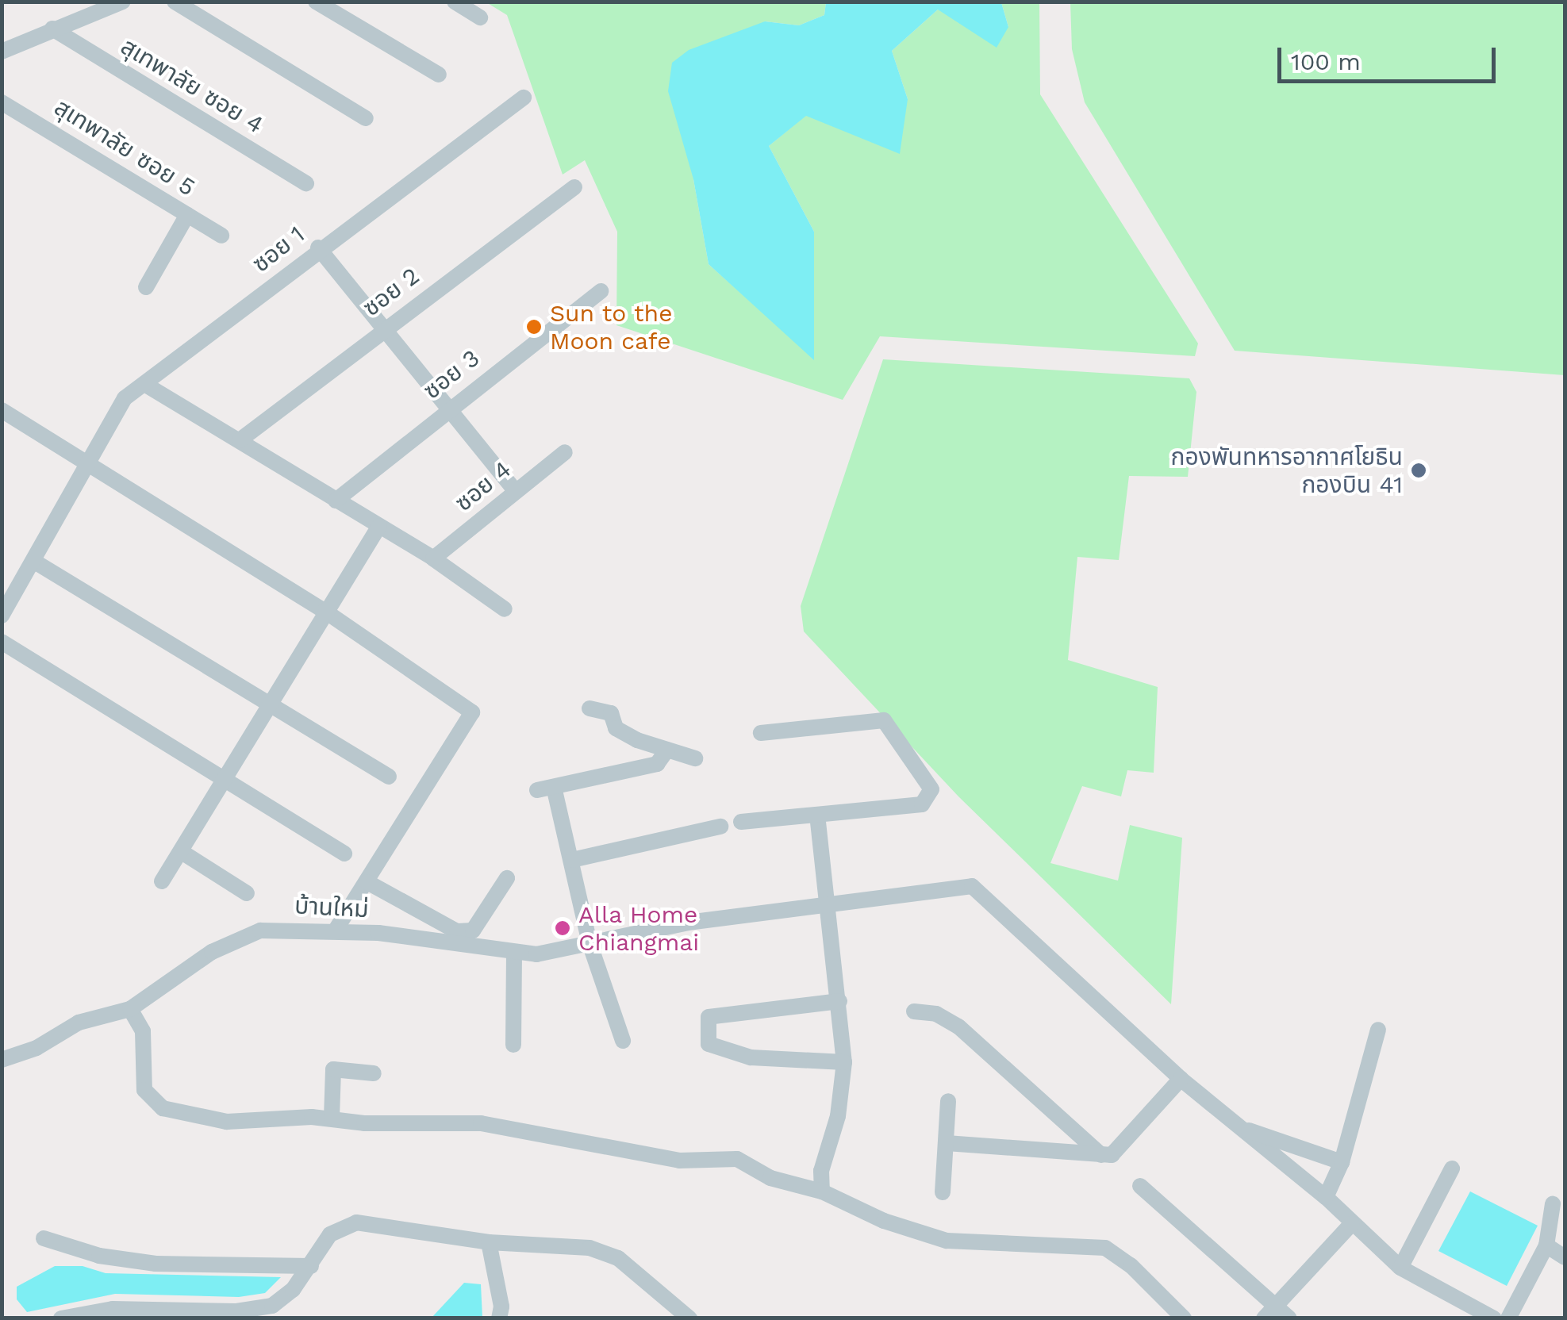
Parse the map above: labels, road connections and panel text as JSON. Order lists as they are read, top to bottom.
{
  "streets": {
    "street": [
      "สุเทพาลัย ซอย 4",
      "สุเทพาลัย ซอย 5",
      "ซอย 1",
      "ซอย 2",
      "ซอย 3",
      "ซอย 4",
      "บ้านใหม่"
    ]
  },
  "places": ["Sun to the Moon cafe", "กองพันทหารอากาศโยธิน กองบิน 41", "Alla Home Chiangmai"],
  "scale_bar": "100 m"
}
